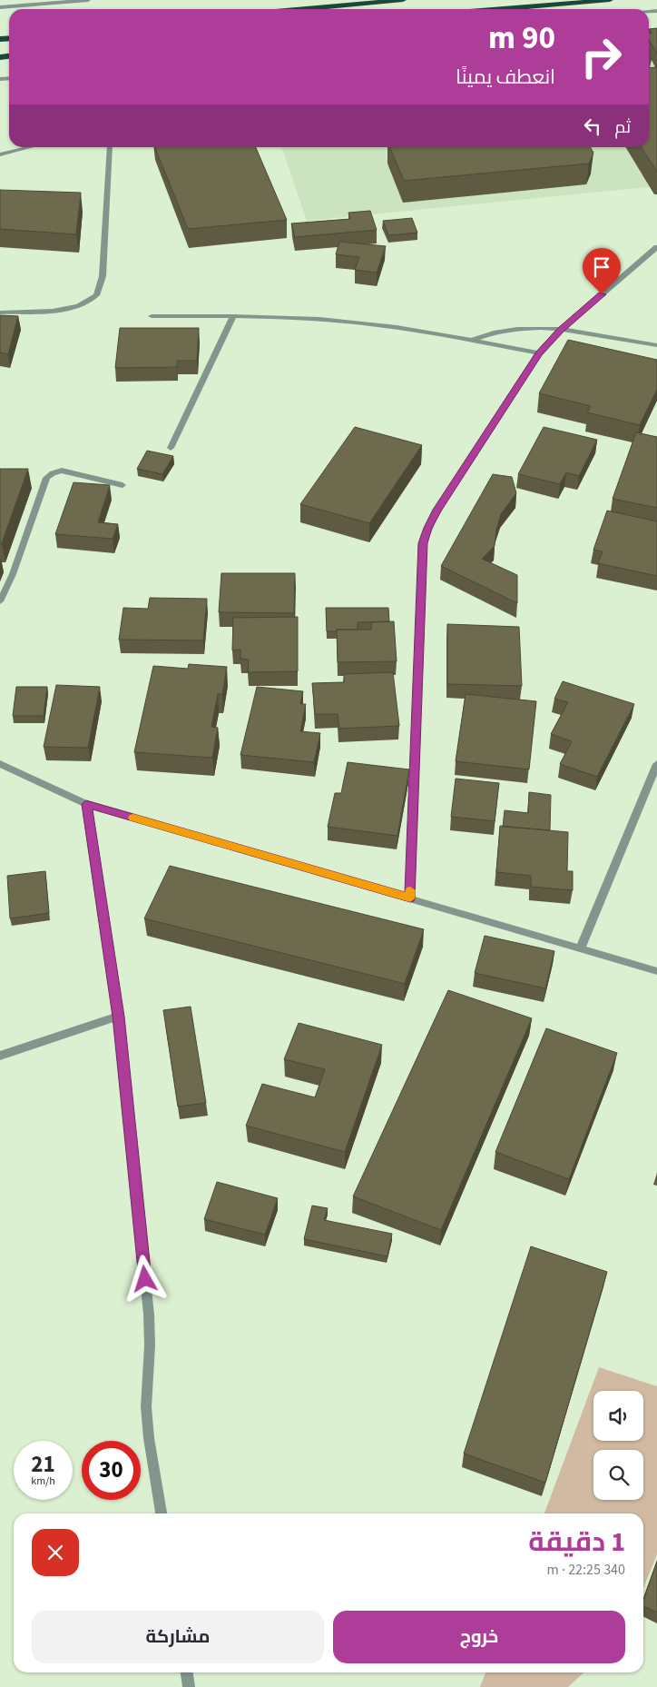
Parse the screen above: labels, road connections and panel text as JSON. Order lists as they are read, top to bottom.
{
  "page": {
    "turn": ["90 m", "انعطف يمينًا"],
    "then": "ثم",
    "speed": "21 km/h",
    "limit": "30",
    "heading": ["1 دقيقة", "340 m · 22:25"],
    "buttons": ["خروج", "مشاركة"]
  }
}
